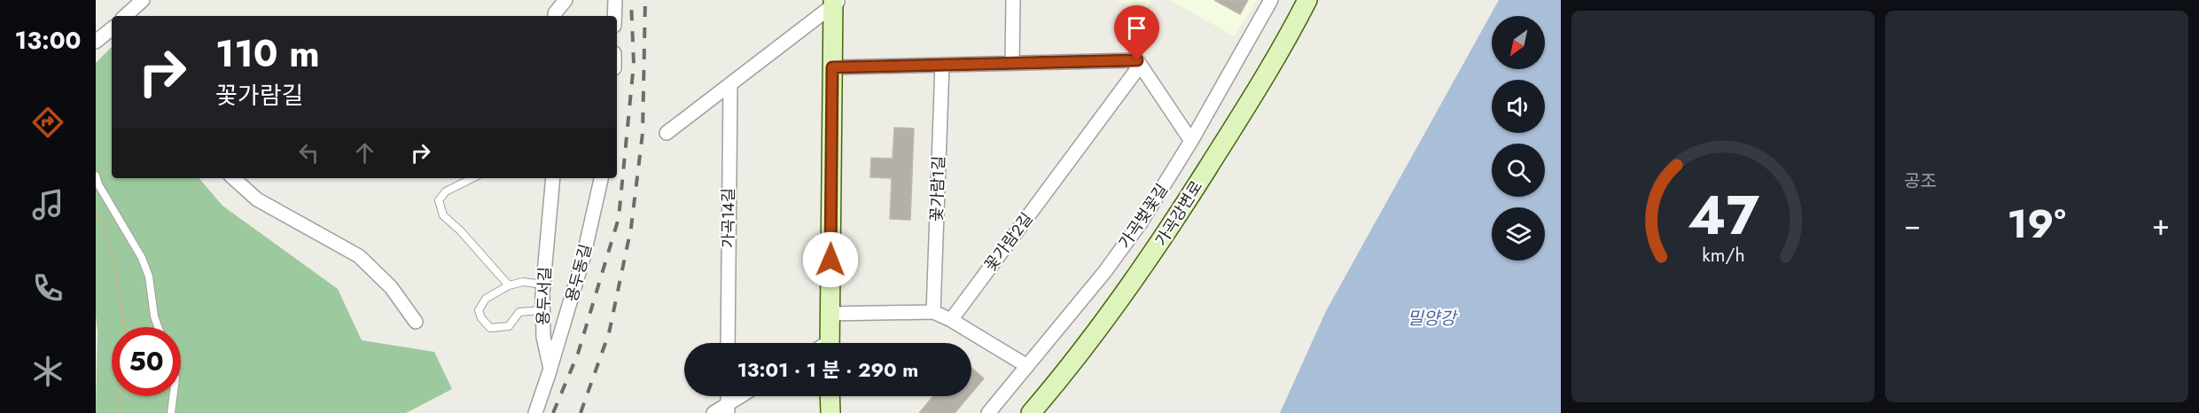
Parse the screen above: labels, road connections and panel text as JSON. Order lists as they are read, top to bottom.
{
  "streets": {
    "main road": ["가곡강변로"],
    "street": [
      "꽃가람1길",
      "가곡벚꽃길",
      "가곡14길",
      "꽃가람2길",
      "용두동길",
      "용두서길"
    ]
  },
  "crossings": [
    ["용두동길", "용두서길"]
  ],
  "water": ["밀양강"],
  "north": "bottom left",
  "page": {
    "tabs": "13:00",
    "tile": "공조",
    "turn": ["110 m", "꽃가람길"],
    "heat": ["−", "19°", "+"],
    "limit": "50",
    "trip": "13:01 · 1 분 · 290 m",
    "gauge": ["47", "km/h"]
  }
}
